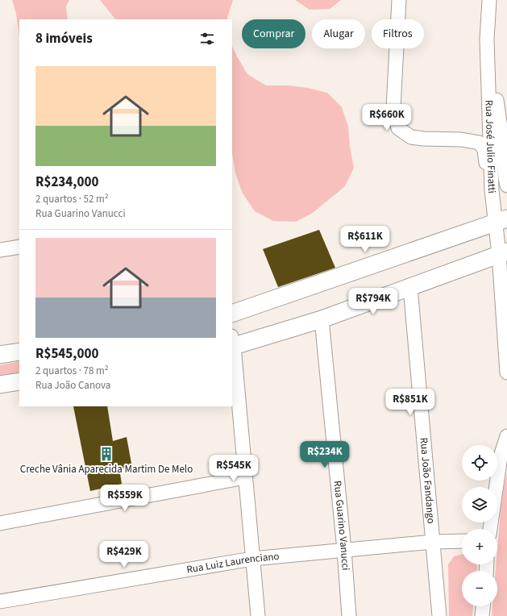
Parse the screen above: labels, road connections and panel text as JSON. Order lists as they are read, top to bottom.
{
  "streets": {
    "street": [
      "Rua José Julio Finatti",
      "Rua João Fandango",
      "Rua Guarino Vanucci",
      "Rua Luiz Laurenciano"
    ]
  },
  "crossings": [
    ["Rua João Fandango", "Rua Luiz Laurenciano"],
    ["Rua Guarino Vanucci", "Rua Luiz Laurenciano"]
  ],
  "places": {
    "building": ["Creche Vânia Aparecida Martim De Melo"]
  },
  "page": {
    "chip": ["Comprar", "Alugar", "Filtros"],
    "heading": "8 imóveis",
    "list": [
      {
        "name": "R$234,000",
        "note": "2 quartos · 52 m² · Rua Guarino Vanucci"
      },
      {
        "name": "R$545,000",
        "note": "2 quartos · 78 m² · Rua João Canova"
      }
    ],
    "price": [
      "R$660K",
      "R$611K",
      "R$794K",
      "R$851K",
      "R$234K",
      "R$545K",
      "R$559K",
      "R$429K"
    ],
    "map_buttons": ["+", "−"]
  }
}
